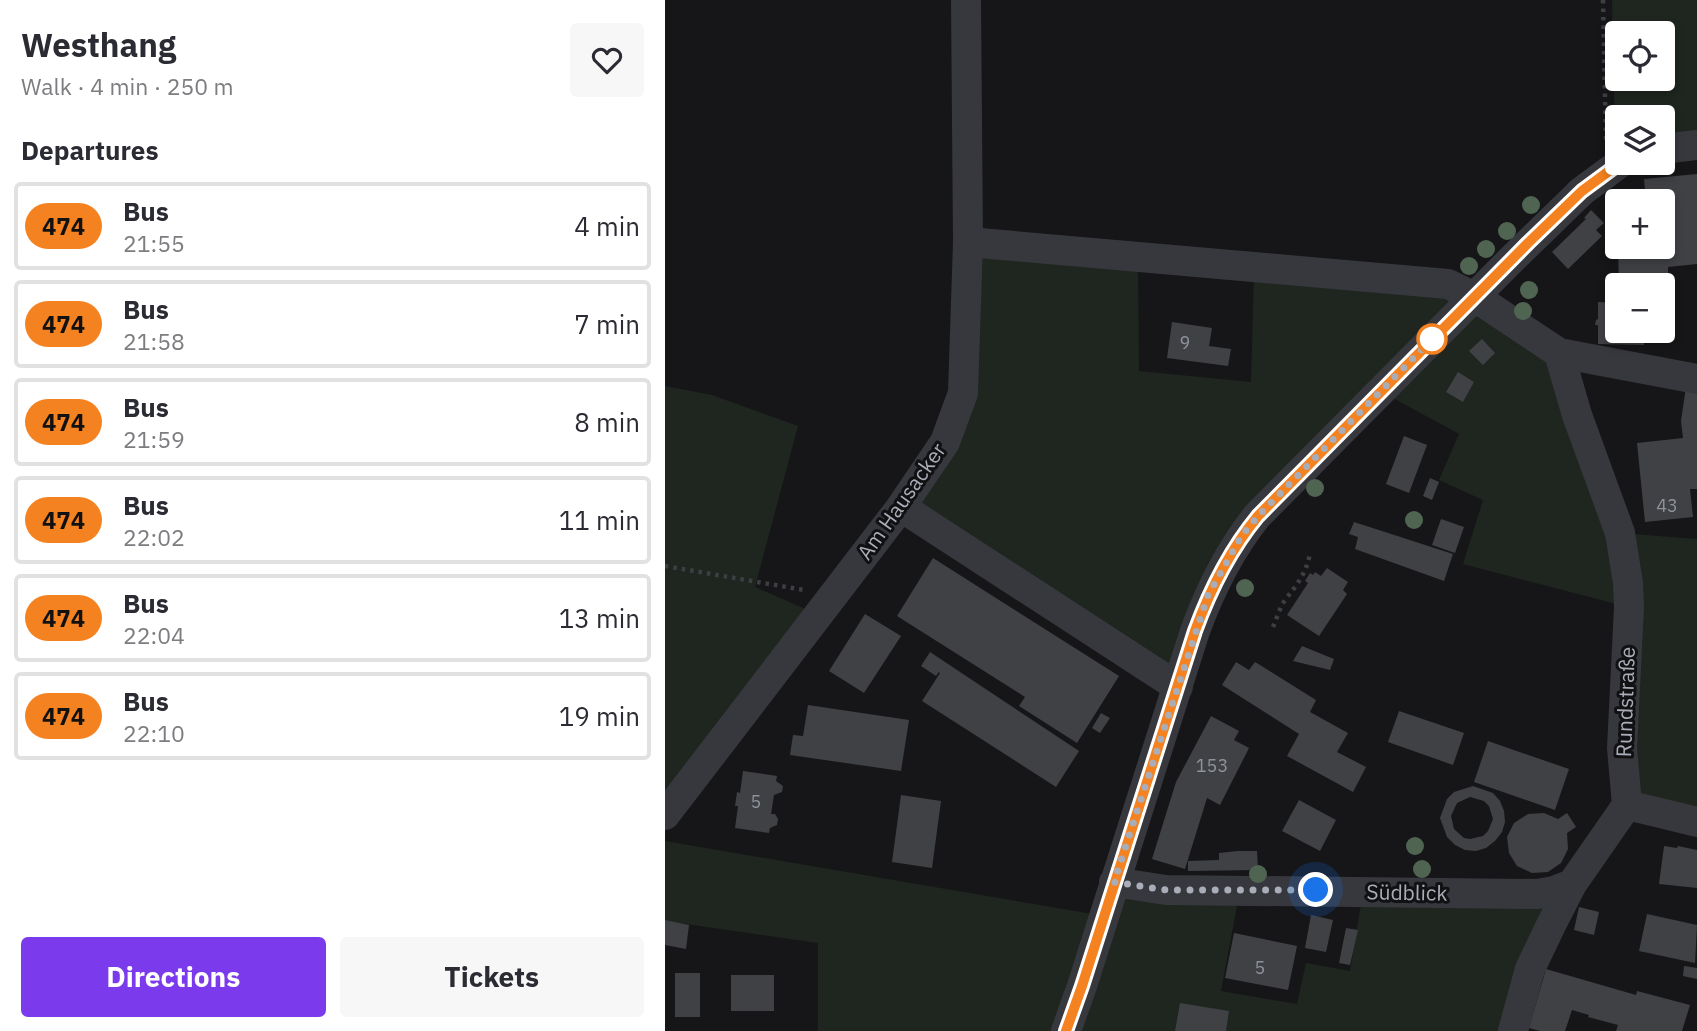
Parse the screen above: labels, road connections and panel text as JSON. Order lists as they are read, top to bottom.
{
  "streets": {
    "street": ["Am Hausacker", "Rundstraße", "Südblick"]
  },
  "lines": ["bus line 474"],
  "house_numbers": [
    "9",
    "43",
    "153",
    "5",
    "5"
  ],
  "page": {
    "heading": [
      ["Westhang", "Walk · 4 min · 250 m"],
      "Departures"
    ],
    "map_buttons": ["+", "−"],
    "list": [
      {
        "mark": "474",
        "name": "Bus",
        "note": "21:55",
        "value": "4 min"
      },
      {
        "mark": "474",
        "name": "Bus",
        "note": "21:58",
        "value": "7 min"
      },
      {
        "mark": "474",
        "name": "Bus",
        "note": "21:59",
        "value": "8 min"
      },
      {
        "mark": "474",
        "name": "Bus",
        "note": "22:02",
        "value": "11 min"
      },
      {
        "mark": "474",
        "name": "Bus",
        "note": "22:04",
        "value": "13 min"
      },
      {
        "mark": "474",
        "name": "Bus",
        "note": "22:10",
        "value": "19 min"
      }
    ],
    "buttons": ["Directions", "Tickets"]
  }
}
